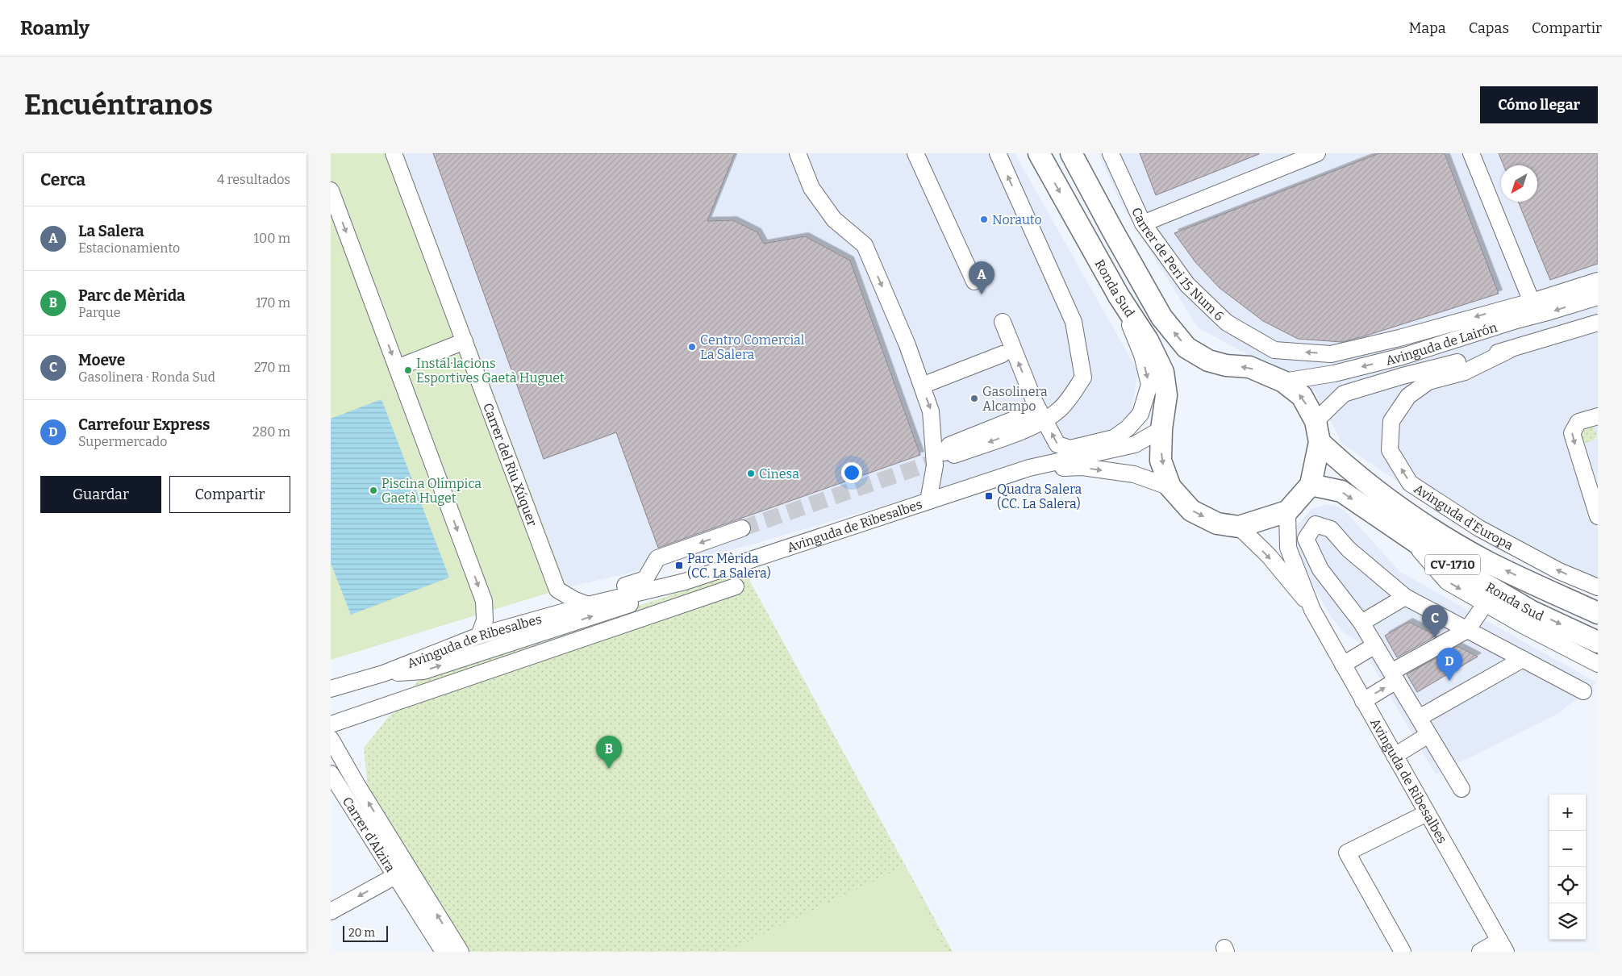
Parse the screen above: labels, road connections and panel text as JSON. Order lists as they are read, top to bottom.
{
  "streets": {
    "main road": ["Ronda Sud", "CV-1710"],
    "street": [
      "Carrer de Peri 15 Num 6",
      "Avinguda de Lairón",
      "Carrer del Riu Xúquer",
      "Avinguda d'Europa",
      "Avinguda de Ribesalbes",
      "Carrer d'Alzira"
    ]
  },
  "crossings": [
    ["Carrer de Peri 15 Num 6", "Avinguda de Lairón"],
    ["Ronda Sud", "Avinguda de Lairón"],
    ["Ronda Sud", "Avinguda de Ribesalbes"],
    ["Avinguda de Lairón", "Avinguda d'Europa"]
  ],
  "places": {
    "other": [
      "Norauto",
      "Centro Comercial La Salera",
      "Instal·lacions Esportives Gaetà Huguet",
      "Gasolinera Alcampo",
      "Cinesa",
      "Piscina Olímpica Gaetà Huget"
    ],
    "transit": ["Quadra Salera (CC. La Salera)", "Parc Mèrida (CC. La Salera)"]
  },
  "scale_bar": "20 m",
  "north": "bottom left",
  "page": {
    "header": "Roamly",
    "nav": ["Mapa", "Capas", "Compartir"],
    "buttons": [
      "Cómo llegar",
      ["Guardar", "Compartir"]
    ],
    "title": "Encuéntranos",
    "heading": ["Cerca", "4 resultados"],
    "list": [
      {
        "mark": "A",
        "name": "La Salera",
        "note": "Estacionamiento",
        "value": "100 m"
      },
      {
        "mark": "B",
        "name": "Parc de Mèrida",
        "note": "Parque",
        "value": "170 m"
      },
      {
        "mark": "C",
        "name": "Moeve",
        "note": "Gasolinera · Ronda Sud",
        "value": "270 m"
      },
      {
        "mark": "D",
        "name": "Carrefour Express",
        "note": "Supermercado",
        "value": "280 m"
      }
    ],
    "pins": [
      "A",
      "C",
      "D",
      "B"
    ],
    "map_buttons": ["+", "−"],
    "scale": "20 m"
  }
}
